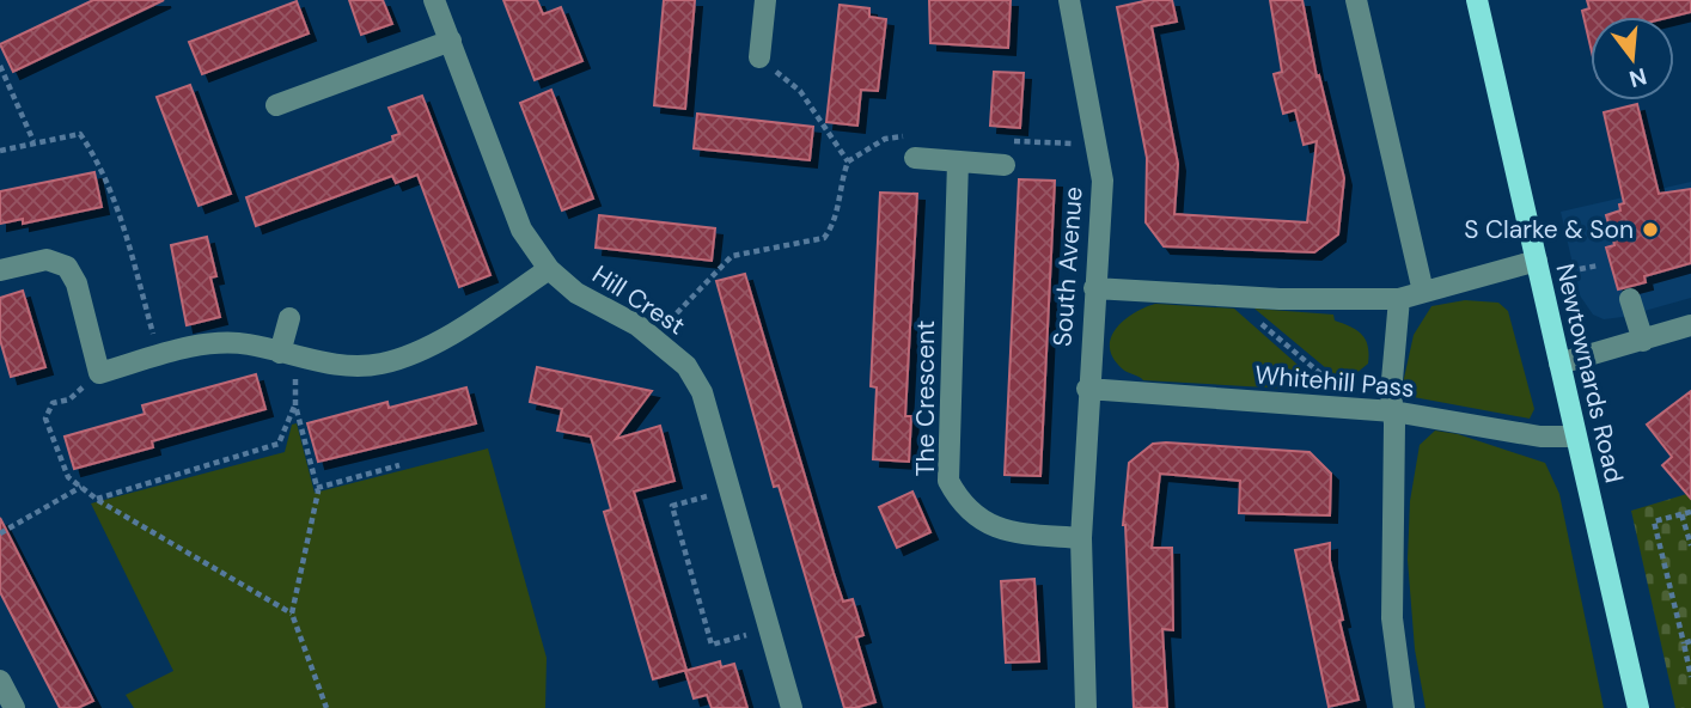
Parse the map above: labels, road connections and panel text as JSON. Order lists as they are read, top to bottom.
{
  "streets": {
    "main road": ["Newtownards Road"],
    "street": [
      "South Avenue",
      "Hill Crest",
      "Whitehill Pass",
      "The Crescent"
    ]
  },
  "crossings": [
    ["South Avenue", "Whitehill Pass"],
    ["South Avenue", "The Crescent"],
    ["Newtownards Road", "Whitehill Pass"]
  ],
  "places": ["S Clarke & Son"],
  "north": "bottom"
}
